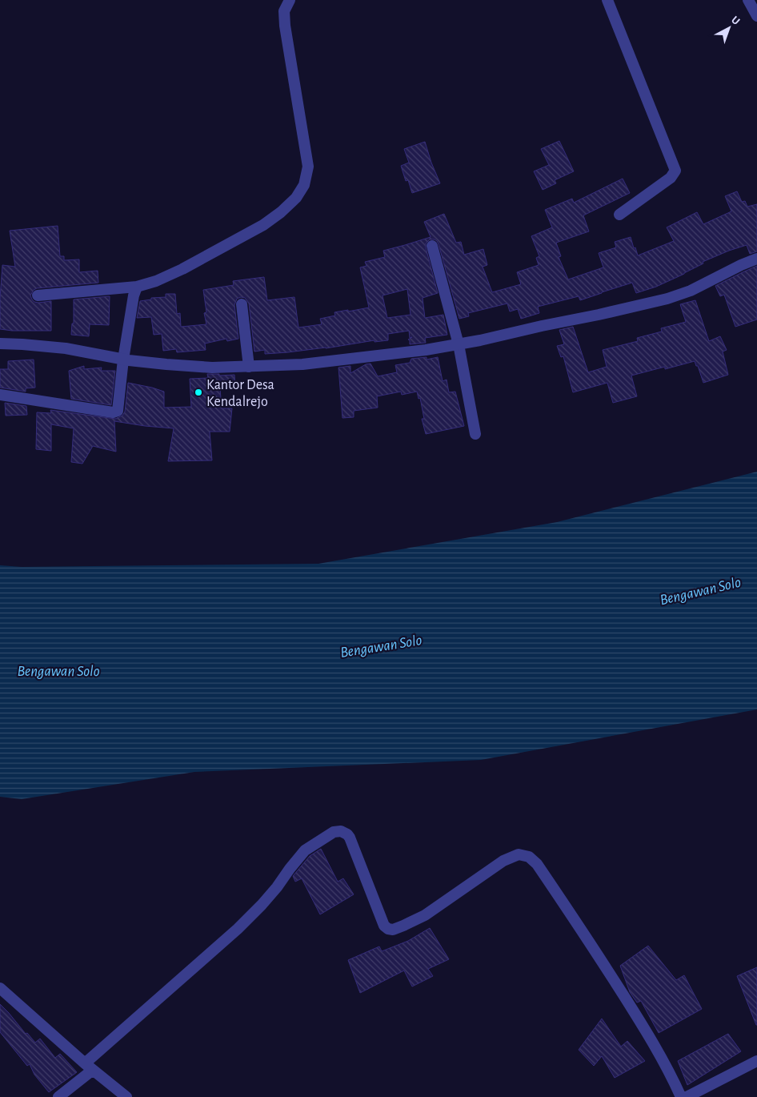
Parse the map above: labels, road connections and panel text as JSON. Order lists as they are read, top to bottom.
{
  "water": ["Bengawan Solo"],
  "places": ["Kantor Desa Kendalrejo"],
  "north": "top right"
}
